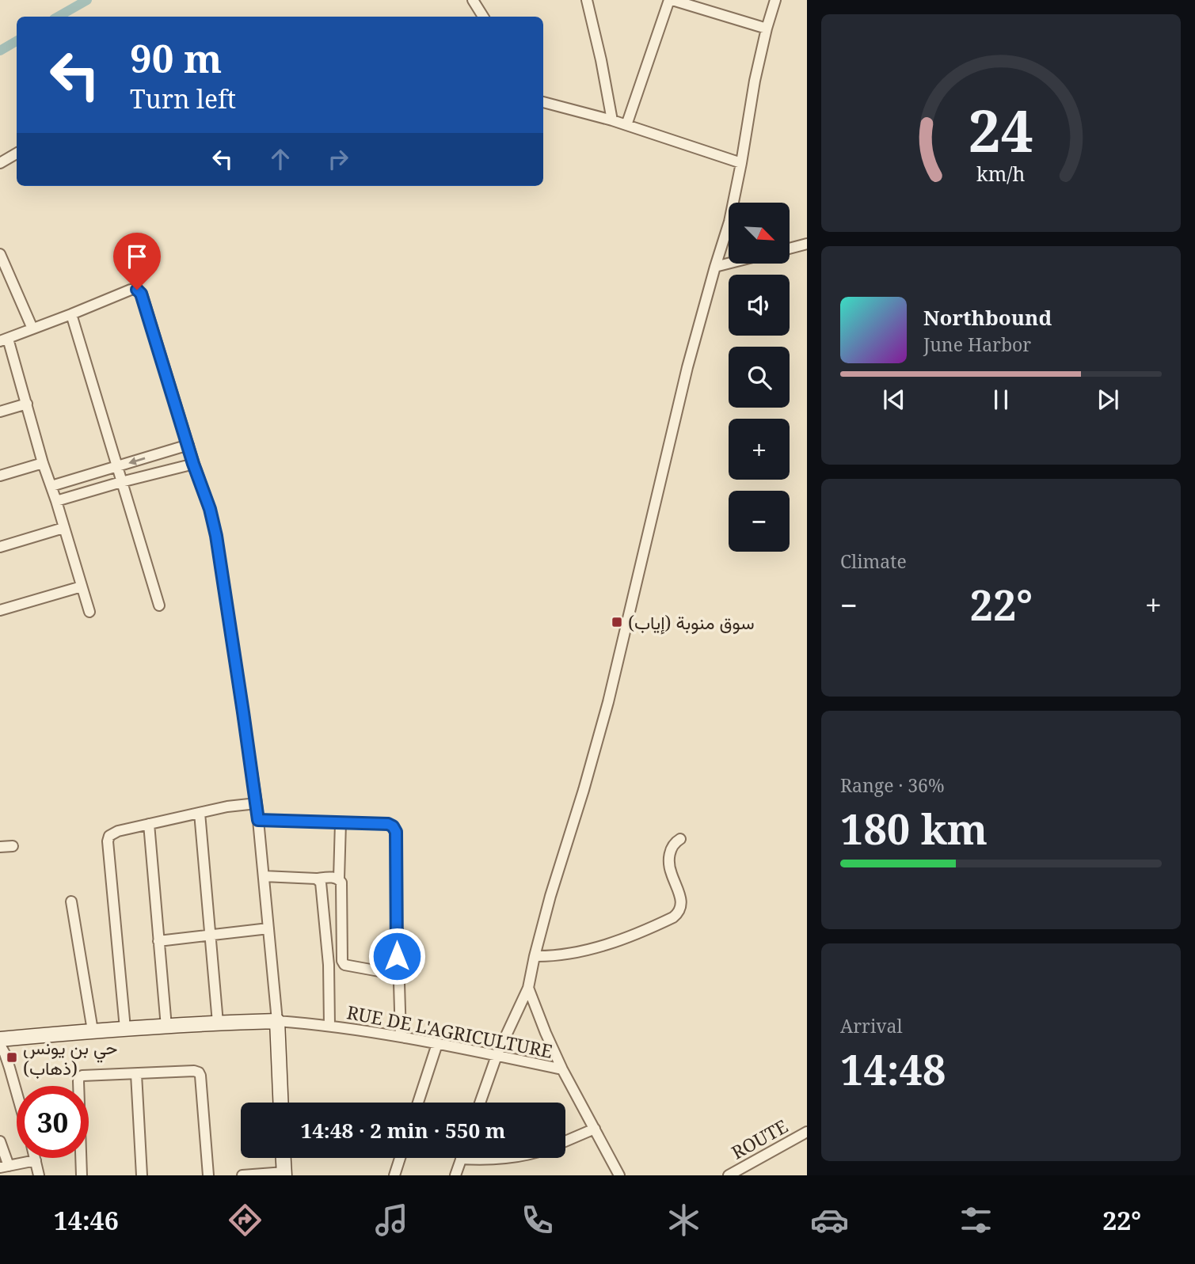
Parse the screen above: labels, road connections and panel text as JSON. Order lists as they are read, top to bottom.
{
  "streets": {
    "street": ["RUE DE L'AGRICULTURE", "ROUTE"]
  },
  "places": {
    "transit": ["سوق منوبة (إياب)", "حي بن يونس (ذهاب)"]
  },
  "north": "bottom right",
  "page": {
    "turn": ["90 m", "Turn left"],
    "map_buttons": ["+", "−"],
    "song": ["Northbound", "June Harbor"],
    "tile": [
      "Climate",
      ["Range · 36%", "180 km"],
      ["Arrival", "14:48"]
    ],
    "heat": ["−", "22°", "+"],
    "limit": "30",
    "trip": "14:48 · 2 min · 550 m",
    "tabs": ["14:46", "22°"],
    "gauge": ["24", "km/h"]
  }
}
